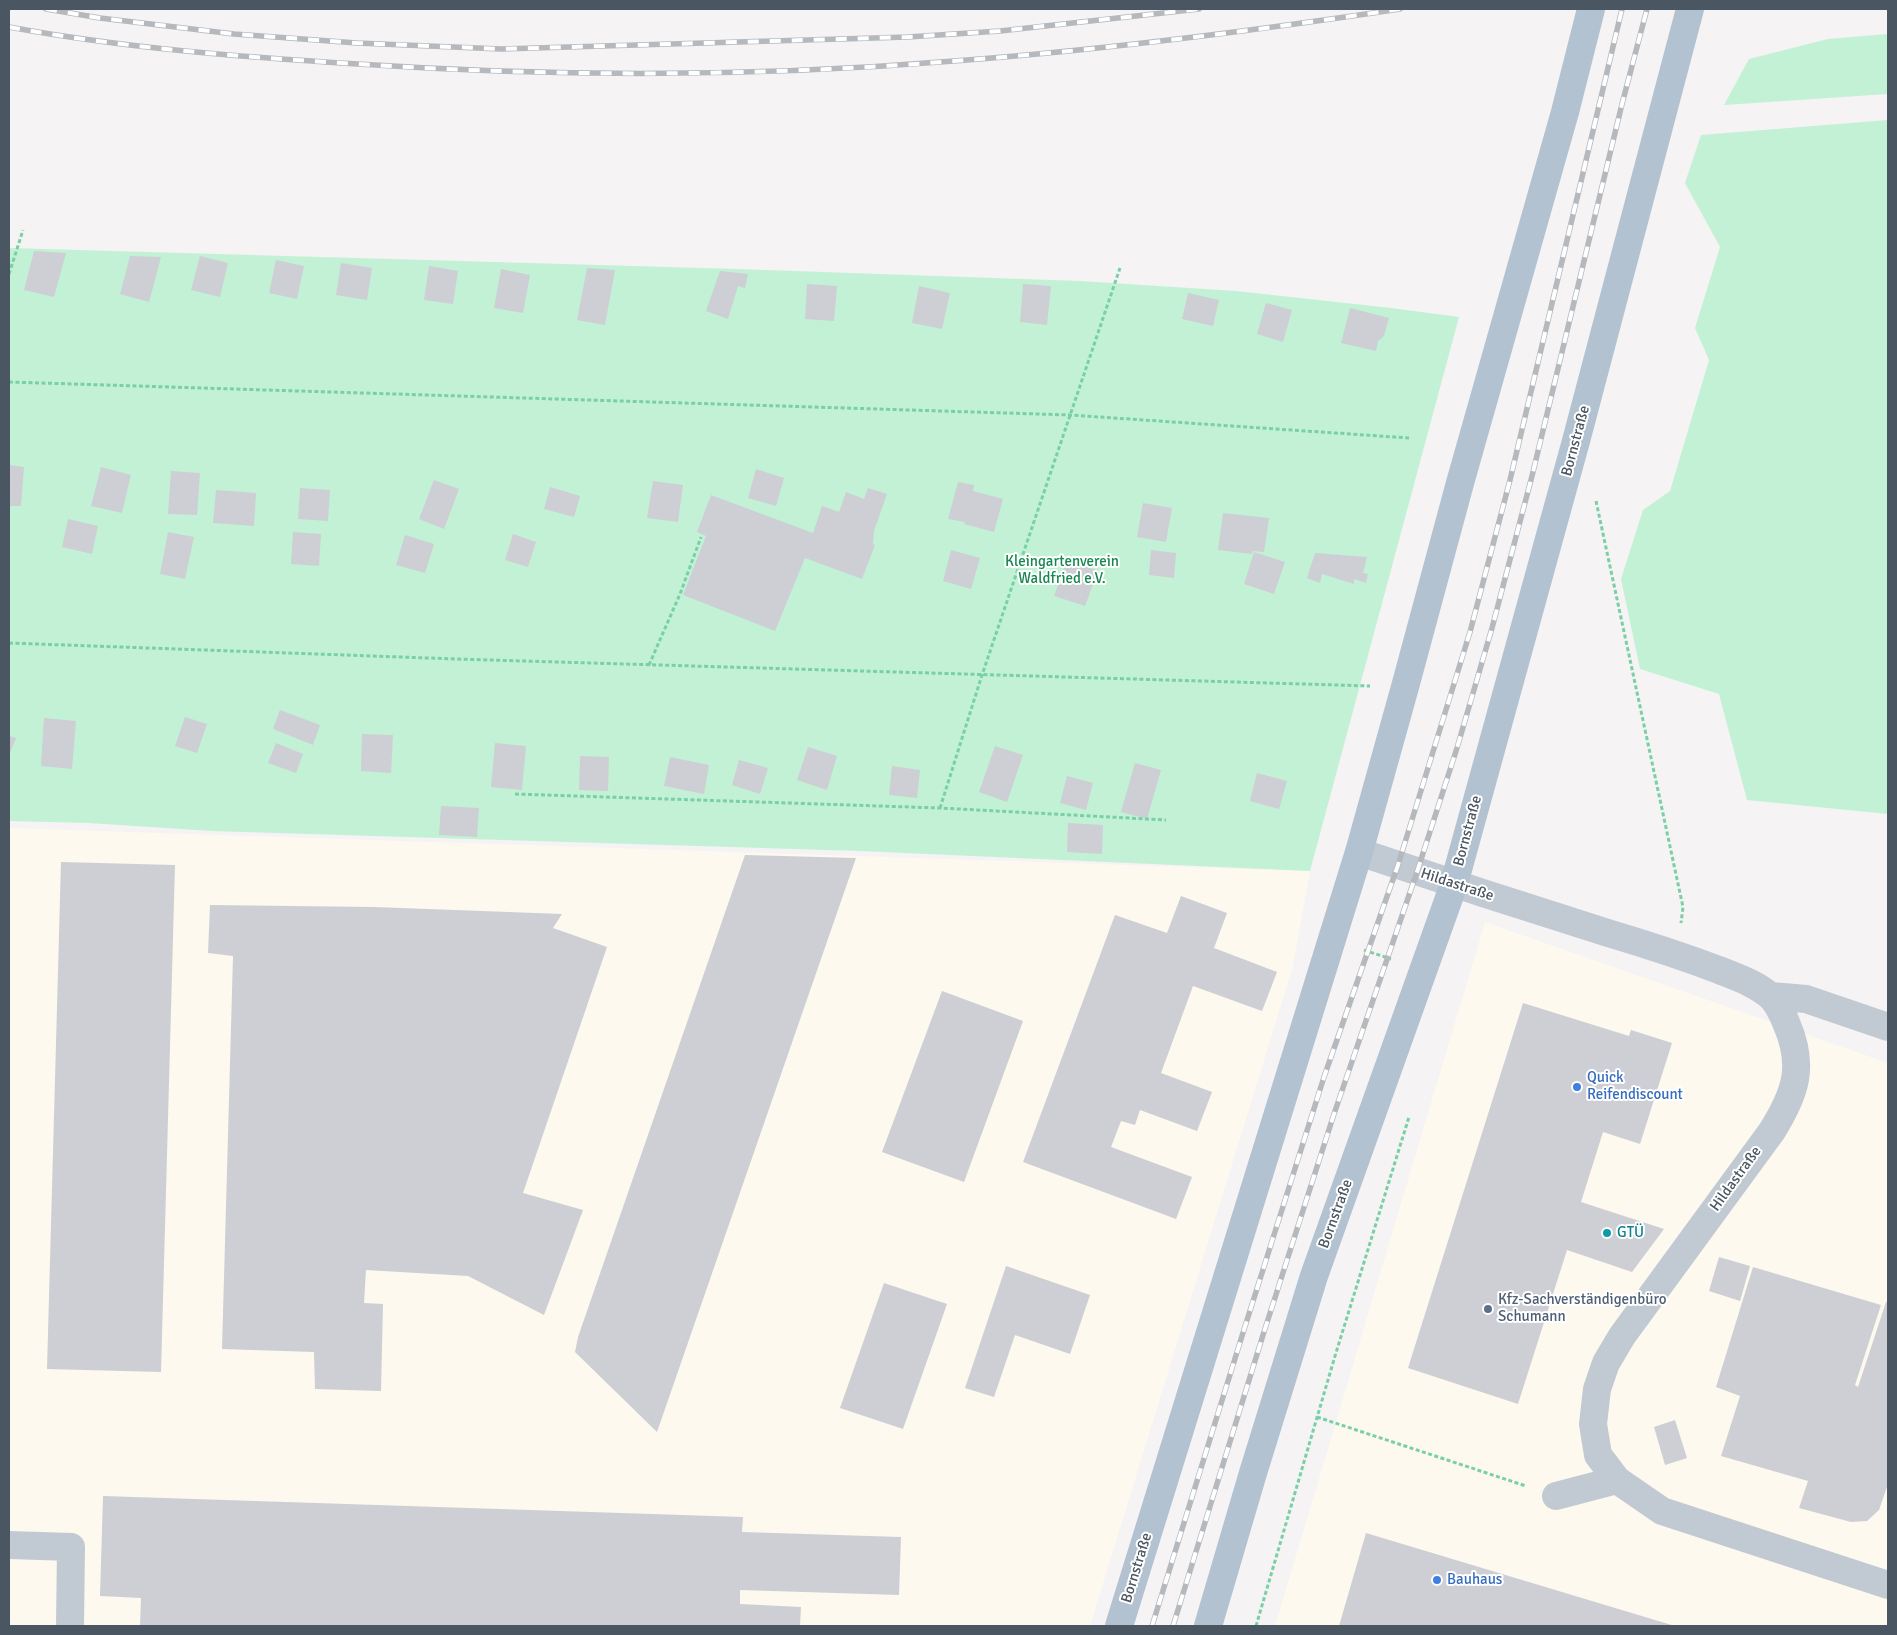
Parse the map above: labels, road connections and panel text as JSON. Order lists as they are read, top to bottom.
{
  "streets": {
    "main road": ["Bornstraße"],
    "street": ["Hildastraße"]
  },
  "crossings": [
    ["Bornstraße", "Hildastraße"]
  ],
  "parks": ["Kleingartenverein Waldfried e.V."],
  "places": [
    "Quick Reifendiscount",
    "GTÜ",
    "Kfz-Sachverständigenbüro Schumann",
    "Bauhaus"
  ]
}
